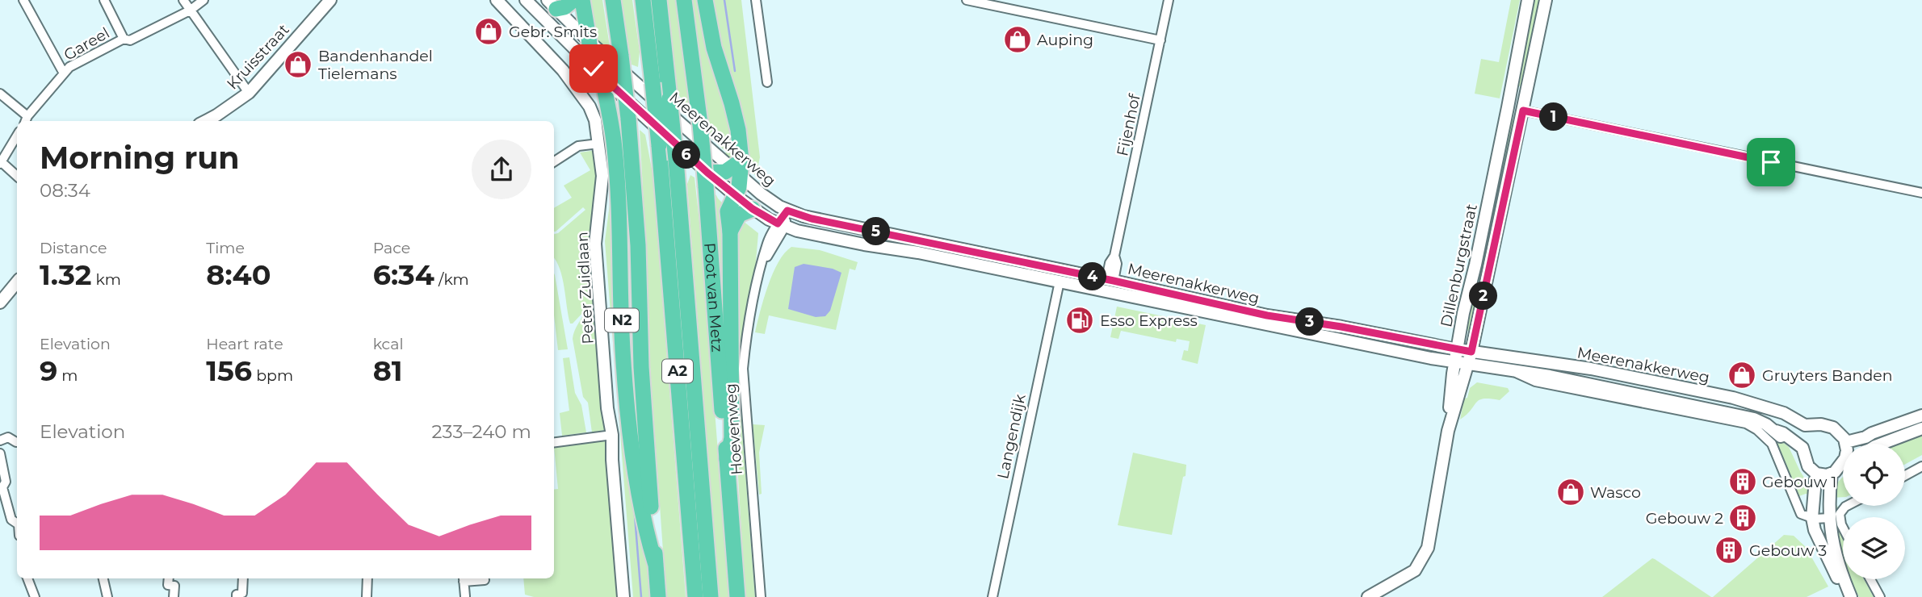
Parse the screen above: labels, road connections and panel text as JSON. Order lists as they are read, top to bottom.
{
  "streets": {
    "highway": ["Poot van Metz", "N2", "A2"],
    "main road": [
      "Kruisstraat",
      "Meerenakkerweg",
      "Dillenburgstraat",
      "Peter Zuidlaan"
    ],
    "street": [
      "Gareel",
      "Fijenhof",
      "Hoevenweg",
      "Langendijk"
    ]
  },
  "crossings": [
    ["Fijenhof", "Meerenakkerweg"],
    ["Meerenakkerweg", "Dillenburgstraat"],
    ["Meerenakkerweg", "Poot van Metz"],
    ["Meerenakkerweg", "N2"],
    ["Meerenakkerweg", "Hoevenweg"],
    ["Meerenakkerweg", "Langendijk"]
  ],
  "places": {
    "shop": [
      "Gebr. Smits",
      "Auping",
      "Bandenhandel Tielemans",
      "Gruyters Banden",
      "Wasco"
    ],
    "fuel station": ["Esso Express"],
    "building": ["Gebouw 1", "Gebouw 2", "Gebouw 3"]
  },
  "page": {
    "pins": [
      "1",
      "6",
      "5",
      "4",
      "2",
      "3"
    ],
    "heading": ["Morning run", "08:34"],
    "stats": [
      ["Distance", "1.32 km"],
      ["Time", "8:40"],
      ["Pace", "6:34 /km"],
      ["Elevation", "9 m"],
      ["Heart rate", "156 bpm"],
      ["kcal", "81"]
    ],
    "chart": ["Elevation", "233–240 m"]
  }
}
